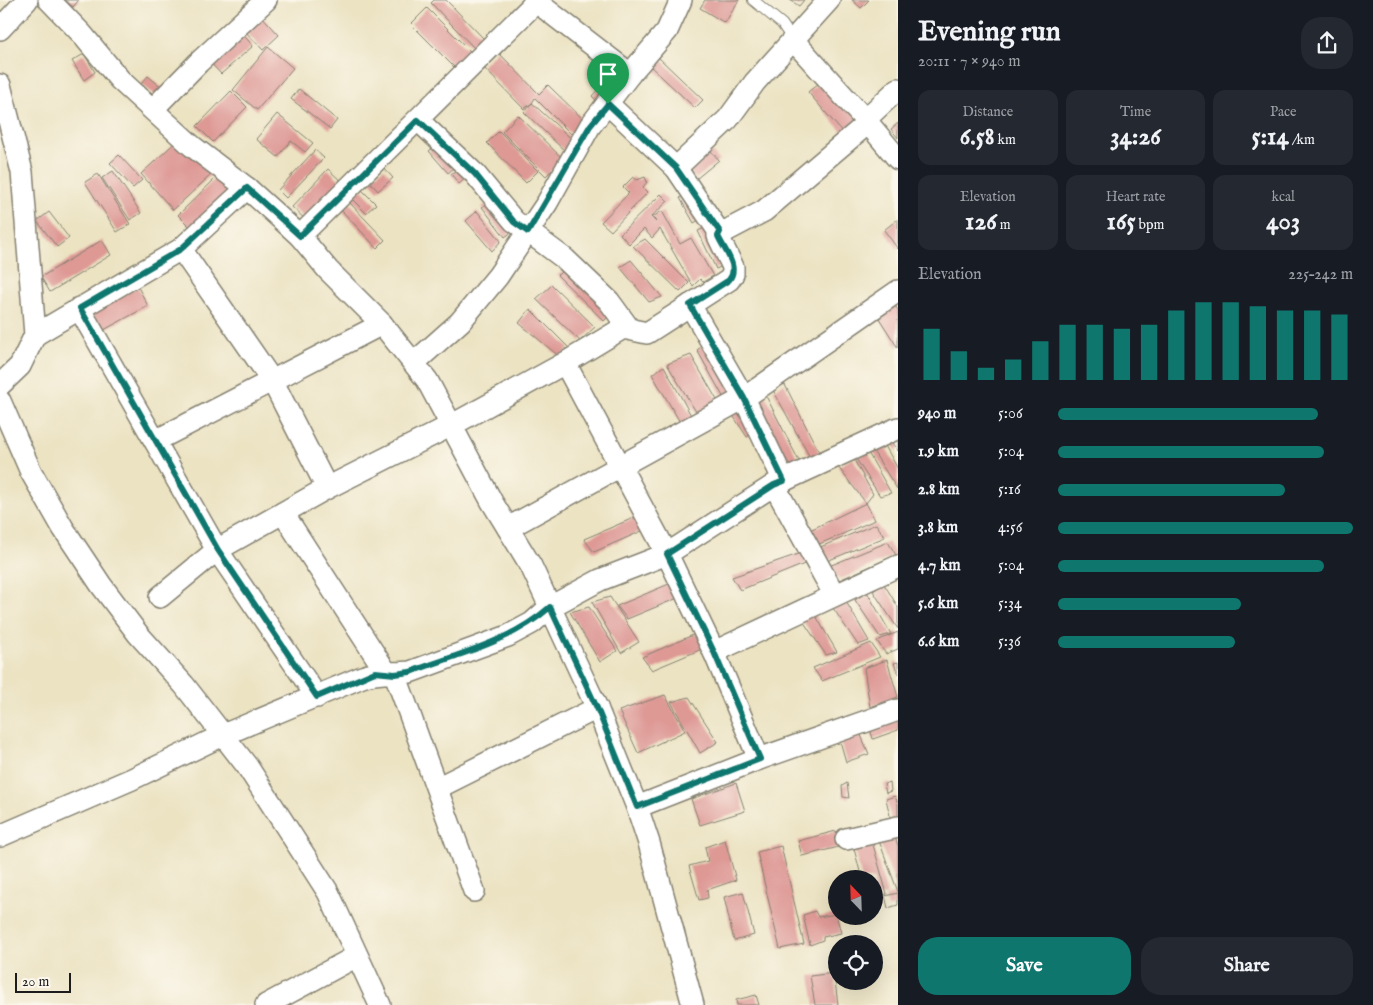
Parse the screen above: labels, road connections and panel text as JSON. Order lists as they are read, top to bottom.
{
  "scale_bar": "20 m",
  "north": "top left",
  "page": {
    "heading": ["Evening run", "20:11 · 7 × 940 m"],
    "stats": [
      ["Distance", "6.58 km"],
      ["Time", "34:26"],
      ["Pace", "5:14 /km"],
      ["Elevation", "126 m"],
      ["Heart rate", "165 bpm"],
      ["kcal", "403"]
    ],
    "chart": ["Elevation", "225–242 m"],
    "list": [
      {
        "name": "940 m",
        "note": "5:06"
      },
      {
        "name": "1.9 km",
        "note": "5:04"
      },
      {
        "name": "2.8 km",
        "note": "5:16"
      },
      {
        "name": "3.8 km",
        "note": "4:56"
      },
      {
        "name": "4.7 km",
        "note": "5:04"
      },
      {
        "name": "5.6 km",
        "note": "5:34"
      },
      {
        "name": "6.6 km",
        "note": "5:36"
      }
    ],
    "buttons": ["Save", "Share"],
    "scale": "20 m"
  }
}
